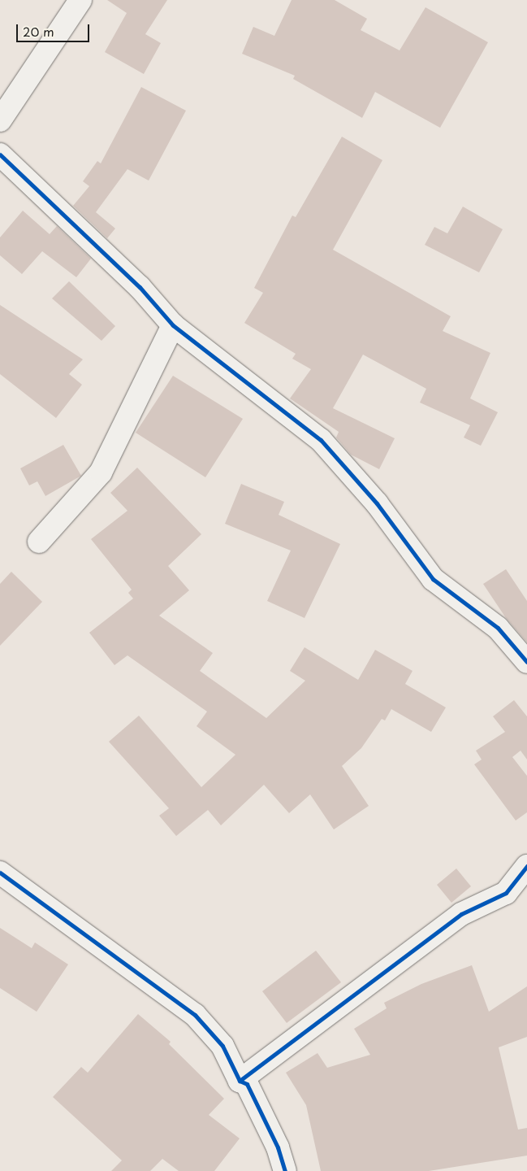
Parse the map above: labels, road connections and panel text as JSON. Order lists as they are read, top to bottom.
{
  "scale_bar": "20 m"
}
